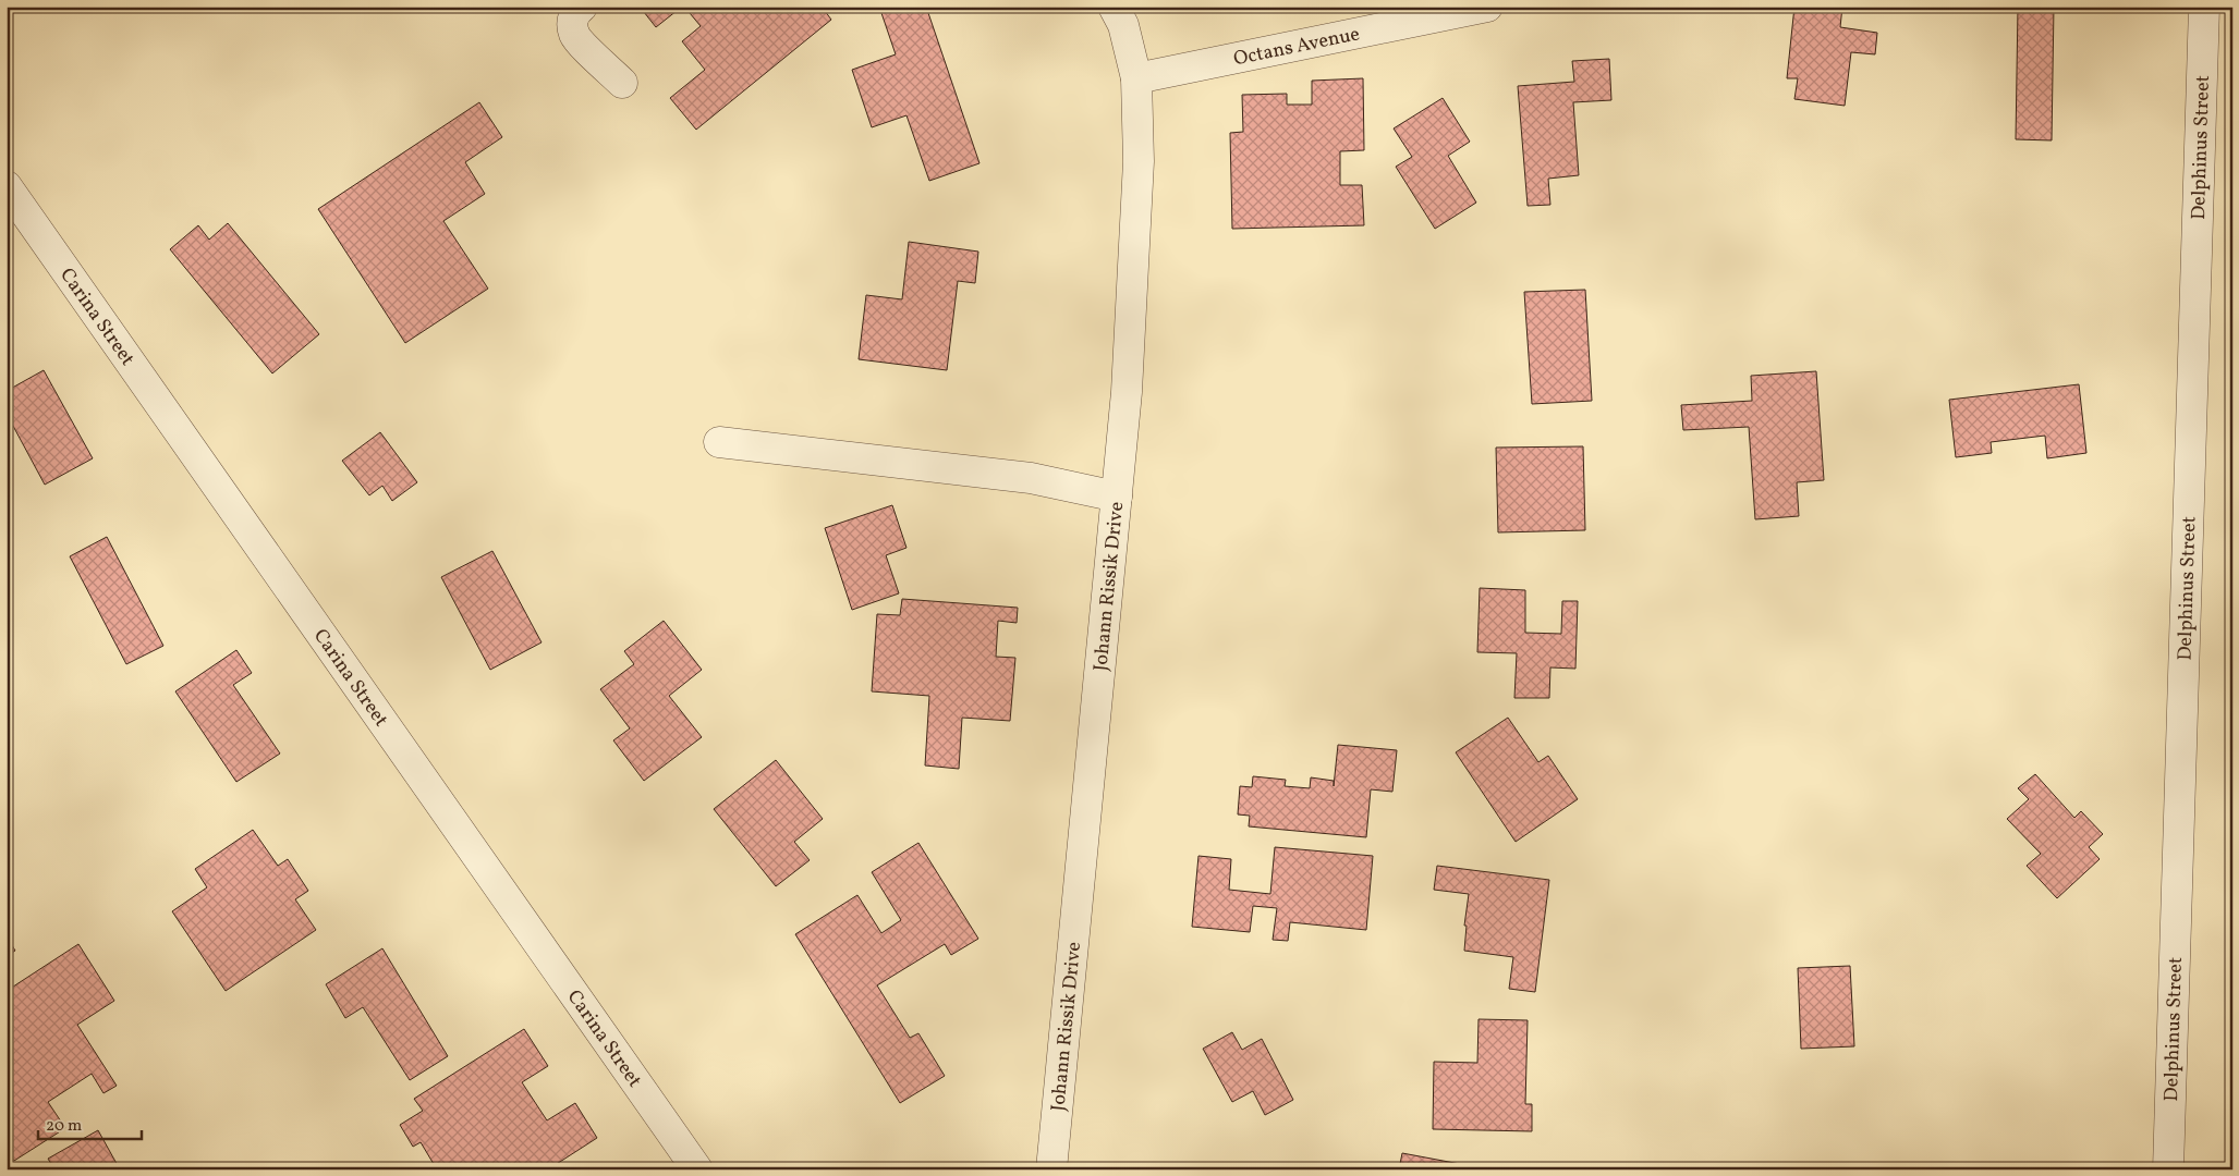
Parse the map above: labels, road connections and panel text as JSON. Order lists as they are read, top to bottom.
{
  "streets": {
    "street": [
      "Octans Avenue",
      "Delphinus Street",
      "Carina Street",
      "Johann Rissik Drive"
    ]
  },
  "crossings": [
    ["Octans Avenue", "Johann Rissik Drive"]
  ],
  "scale_bar": "20 m"
}
